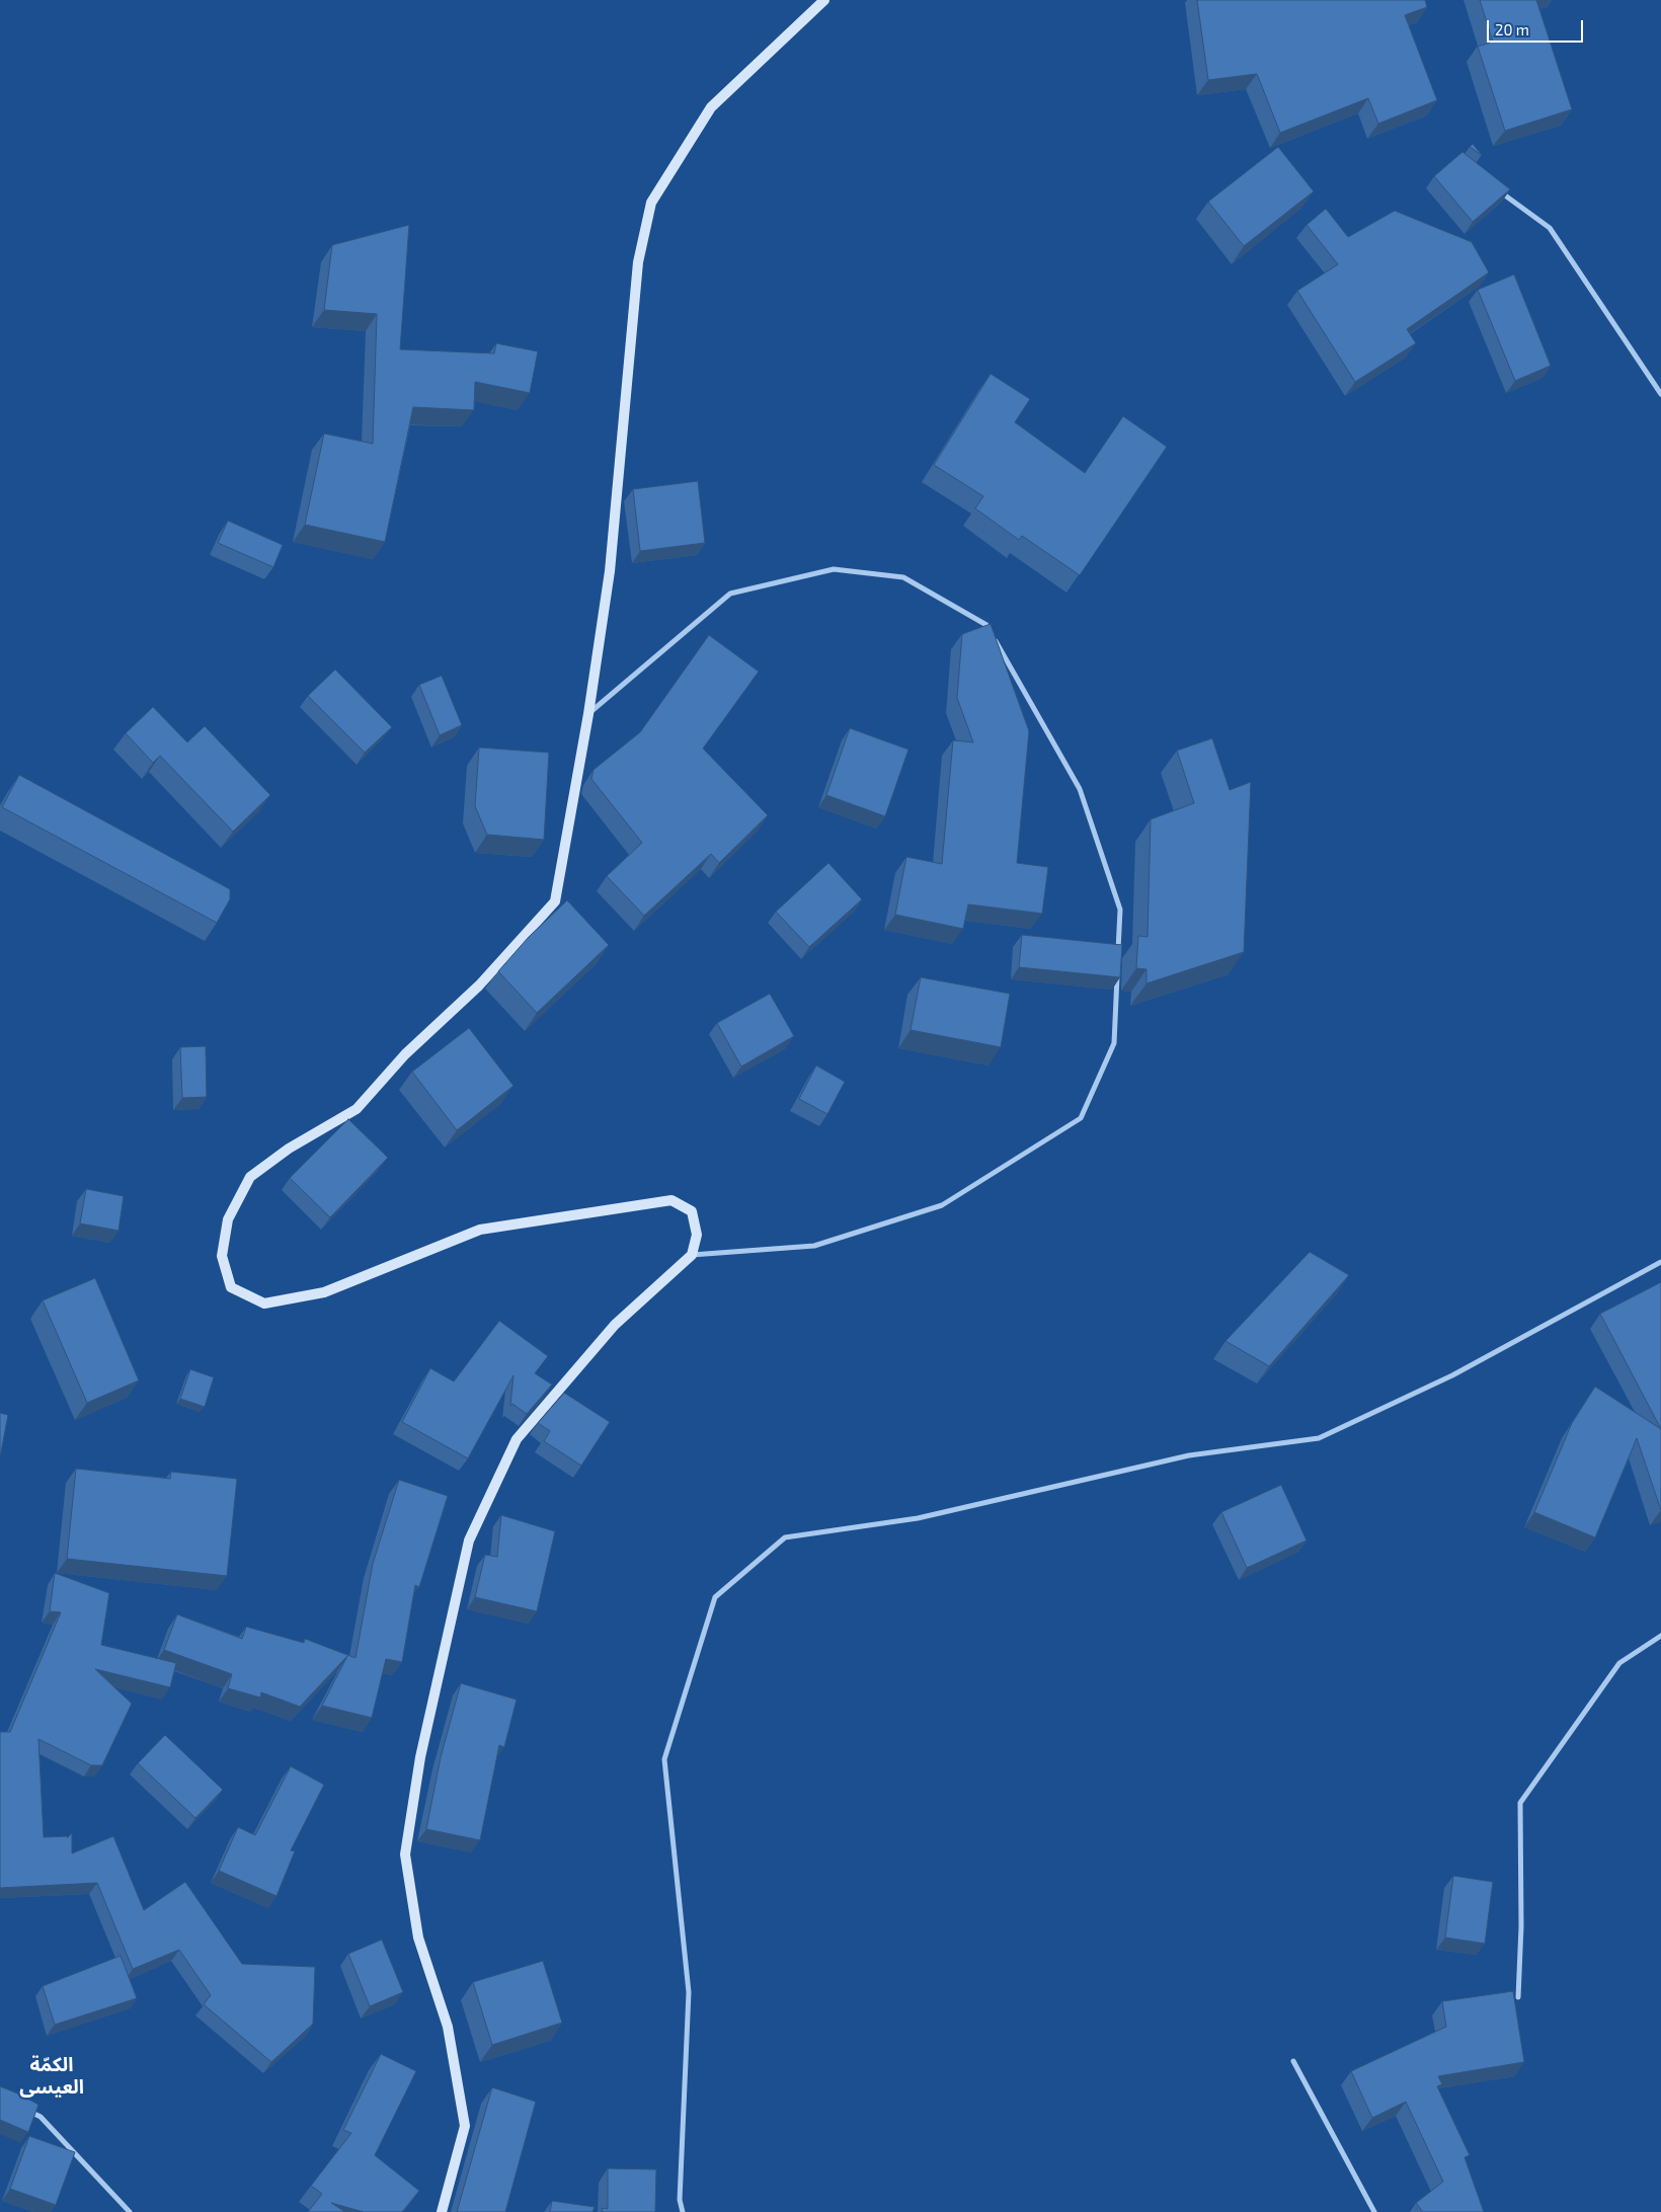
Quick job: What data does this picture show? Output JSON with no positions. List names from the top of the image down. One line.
{"districts":["الكمّة العيسى"],"scale_bar":"20 m"}
